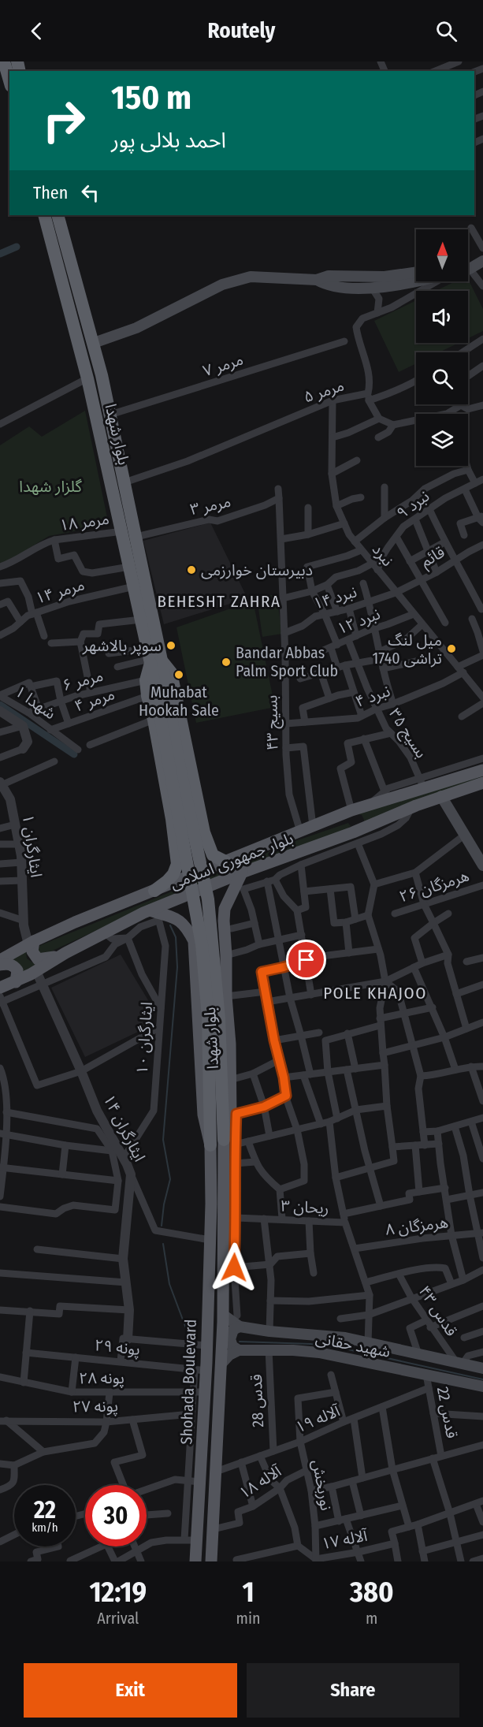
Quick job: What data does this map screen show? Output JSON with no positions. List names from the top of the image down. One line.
{"streets":{"highway":["بلوار شهدا"],"main road":["بلوار جمهوری اسلامی","شهید حقانی","Shohada Boulevard"],"street":["مرمر ۷","مرمر ۵","نبرد ۹","مرمر ۳","مرمر ۱۸","نبرد","قائم","مرمر ۱۴","نبرد ۱۴","نبرد ۱۲","مرمر ۶","نبرد ۴","مرمر ۴","شهدا ۱","بسیج ۴۳","بسیج ۳۵","ایثارگران ۱","هرمزگان ۲۶","ایثارگران ۱۰","ایثارگران ۱۴","ریحان ۳","هرمزگان ۸","قدس ۴۳","پونه ۲۹","پونه ۲۸","قدس 28","پونه ۲۷","قدس 22","آلاله ۱۹","آلاله ۱۸","نوربخش","آلاله ۱۷"]},"crossings":[["مرمر ۷","بلوار شهدا"],["مرمر ۵","بلوار شهدا"],["مرمر ۵","نبرد"],["بلوار شهدا","مرمر ۳"],["بلوار شهدا","مرمر ۱۸"],["بلوار شهدا","مرمر ۱۴"],["بلوار شهدا","بلوار جمهوری اسلامی"],["بلوار شهدا","شهید حقانی"],["بلوار شهدا","Shohada Boulevard"],["نبرد ۹","نبرد"],["مرمر ۳","بسیج ۴۳"],["نبرد","قائم"],["نبرد","نبرد ۱۴"],["نبرد","نبرد ۱۲"],["نبرد","نبرد ۴"],["قائم","نبرد ۱۴"],["نبرد ۱۴","بسیج ۴۳"],["نبرد ۱۲","بسیج ۴۳"],["نبرد ۱۲","بسیج ۳۵"],["مرمر ۶","شهدا ۱"],["نبرد ۴","بسیج ۴۳"],["نبرد ۴","بسیج ۳۵"],["مرمر ۴","شهدا ۱"],["بسیج ۴۳","بلوار جمهوری اسلامی"],["بسیج ۳۵","بلوار جمهوری اسلامی"],["ایثارگران ۱","بلوار جمهوری اسلامی"],["بلوار جمهوری اسلامی","ایثارگران ۱۰"],["بلوار جمهوری اسلامی","ایثارگران ۱۴"],["ایثارگران ۱۰","ایثارگران ۱۴"],["ریحان ۳","هرمزگان ۸"],["ریحان ۳","شهید حقانی"],["قدس ۴۳","شهید حقانی"],["شهید حقانی","Shohada Boulevard"],["شهید حقانی","قدس 28"],["شهید حقانی","قدس 22"],["پونه ۲۹","Shohada Boulevard"],["پونه ۲۸","Shohada Boulevard"],["Shohada Boulevard","آلاله ۱۹"],["Shohada Boulevard","آلاله ۱۸"],["قدس 28","آلاله ۱۹"],["قدس 22","آلاله ۱۹"],["آلاله ۱۹","نوربخش"],["آلاله ۱۸","نوربخش"],["نوربخش","آلاله ۱۷"]],"districts":["BEHESHT ZAHRA","POLE KHAJOO"],"parks":["گلزار شهدا"],"places":["دبیرستان خوارزمی","سوپر بالاشهر","میل لنگ تراشی 1740","Bandar Abbas Palm Sport Club","Muhabat Hookah Sale"],"north":"top","page":{"header":"Routely","turn":["150 m","احمد بلالی پور"],"then":"Then","speed":"22 km/h","limit":"30","eta":["12:19","Arrival","1","min","380","m"],"buttons":["Exit","Share"]}}
